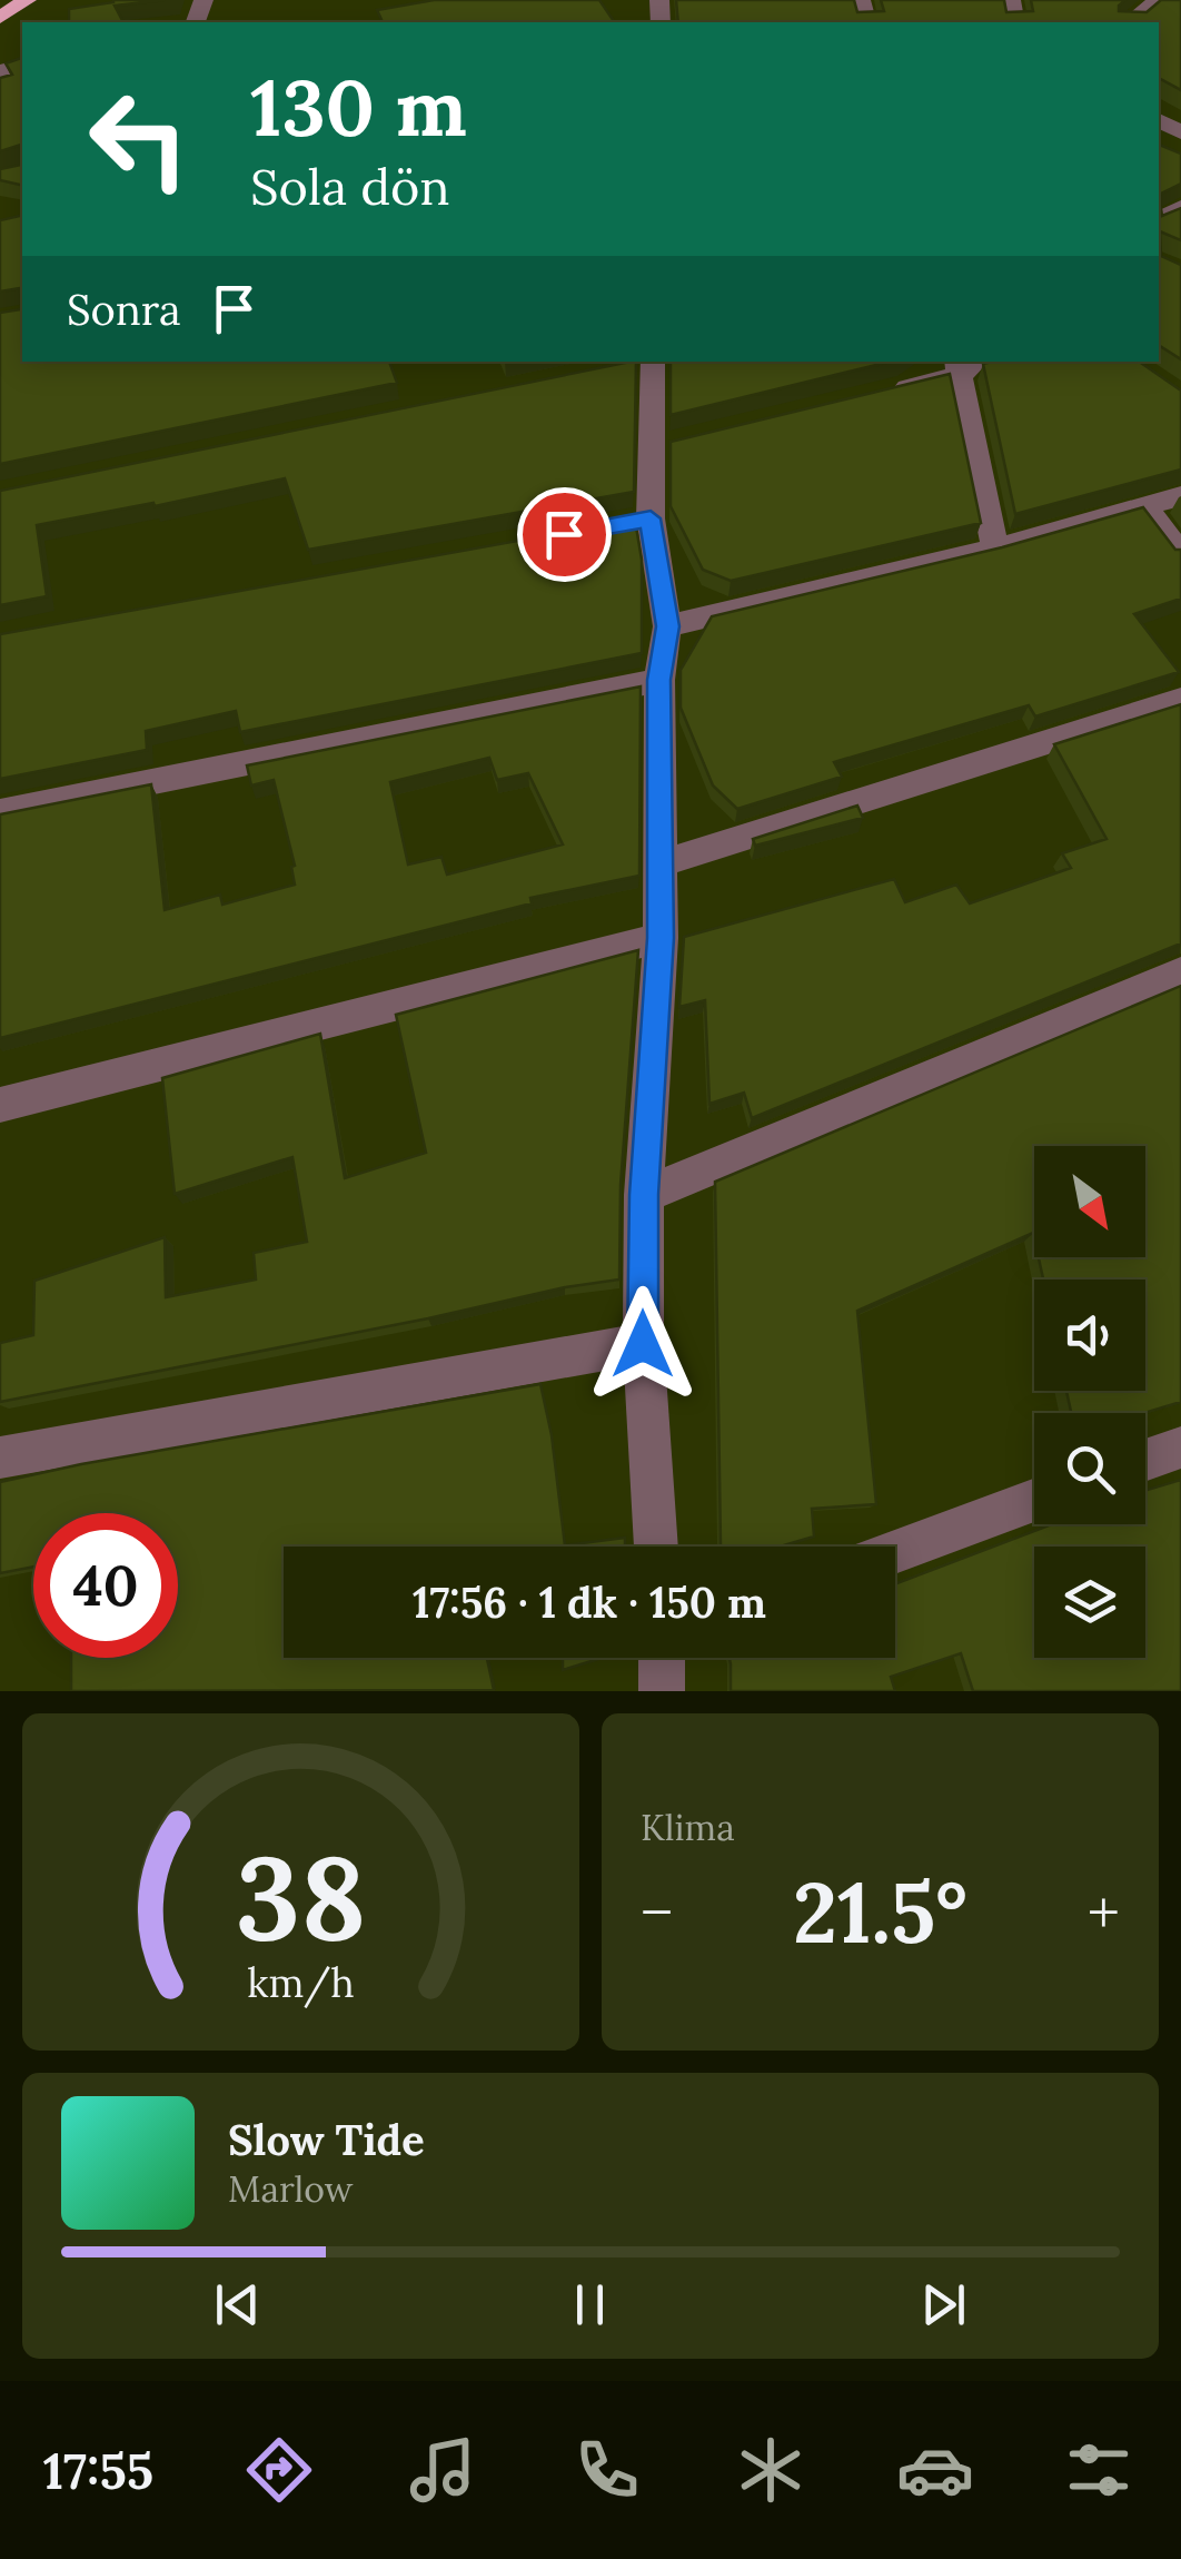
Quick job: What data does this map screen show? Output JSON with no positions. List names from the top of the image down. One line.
{"north":"bottom right","page":{"turn":["130 m","Sola dön"],"then":"Sonra","limit":"40","trip":"17:56 · 1 dk · 150 m","tile":"Klima","heat":["−","21.5°","+"],"song":["Slow Tide","Marlow"],"tabs":"17:55","gauge":["38","km/h"]}}
